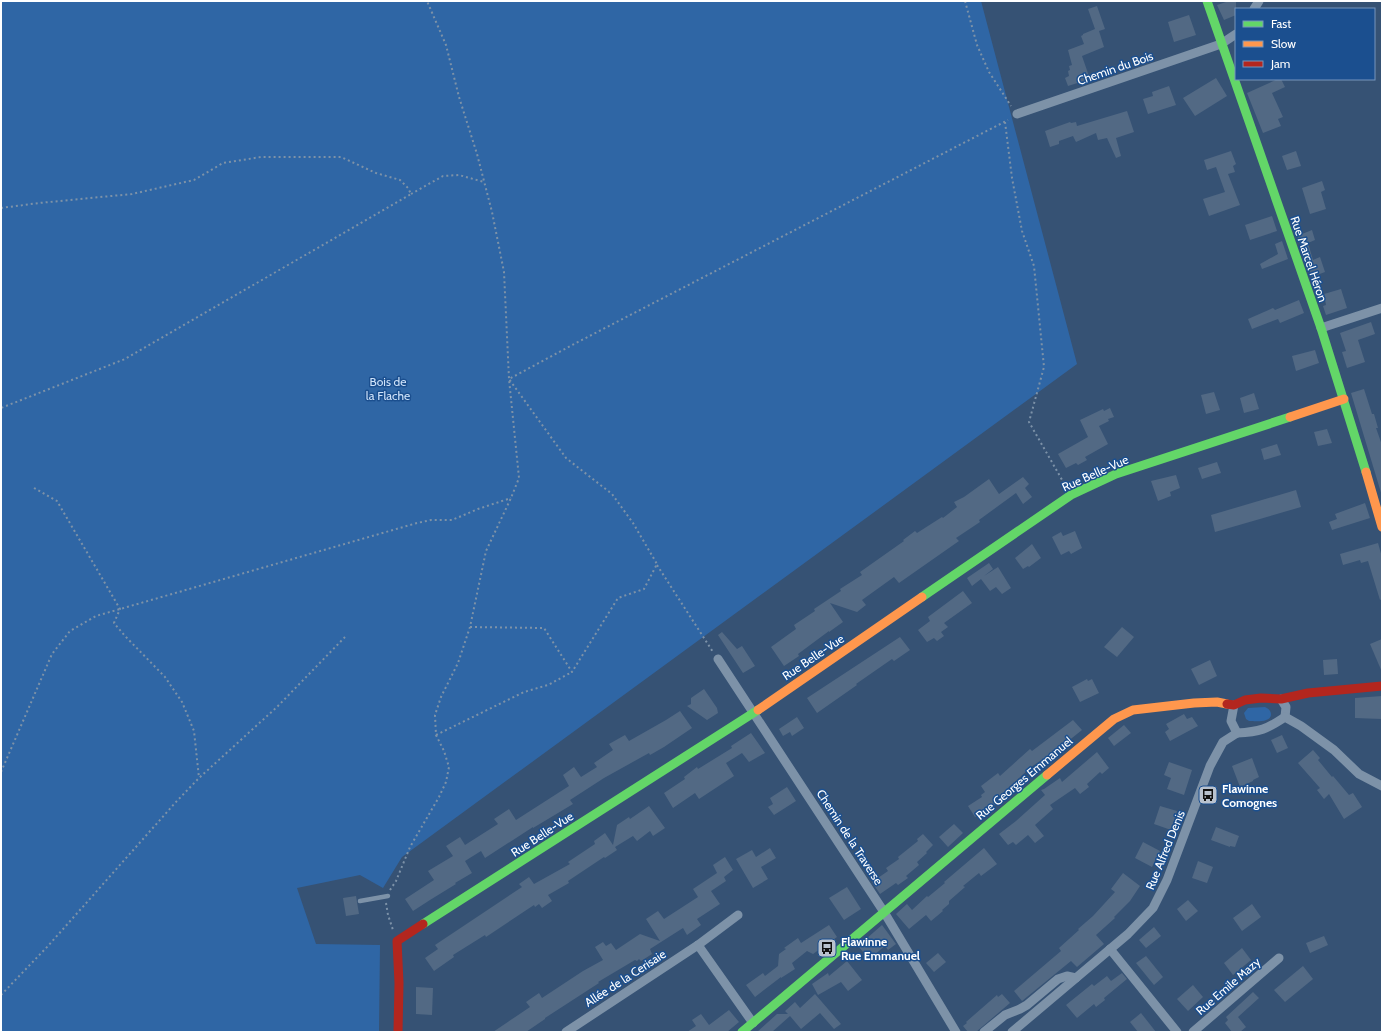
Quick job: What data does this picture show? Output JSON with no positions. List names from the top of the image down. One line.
{"streets":{"street":["Chemin du Bois","Rue Marcel Héron","Rue Belle-Vue","Rue Georges Emmanuel","Chemin de la Traverse","Rue Alfred Denis","Allée de la Cerisaie","Rue Emile Mazy"]},"crossings":[["Chemin du Bois","Rue Marcel Héron"],["Rue Marcel Héron","Rue Belle-Vue"],["Rue Belle-Vue","Chemin de la Traverse"],["Rue Georges Emmanuel","Chemin de la Traverse"]],"parks":["Bois de la Flache"],"places":{"bus stop":["Flawinne Comognes","Flawinne Rue Emmanuel"]},"legend":["Fast","Slow","Jam"]}
